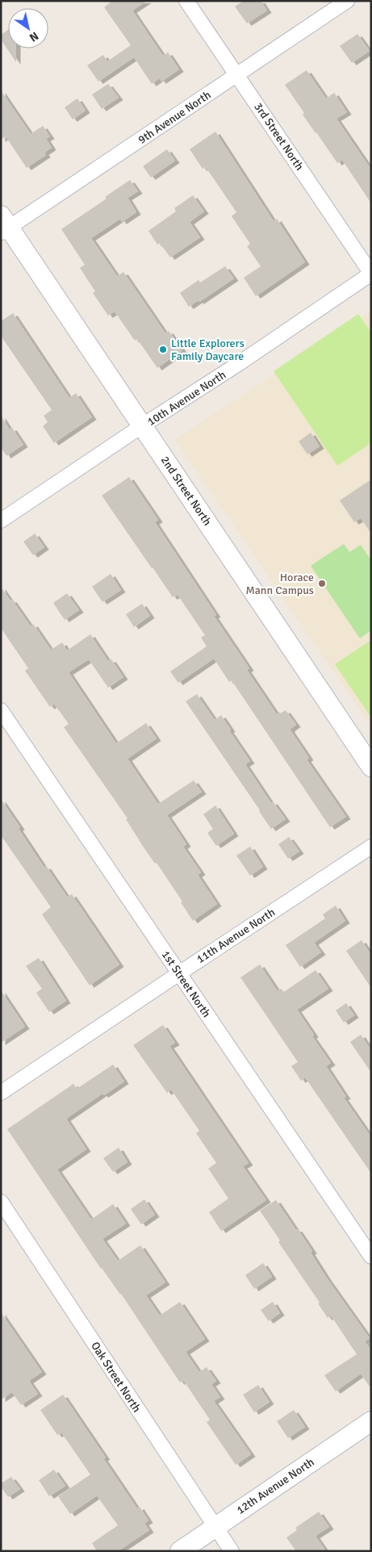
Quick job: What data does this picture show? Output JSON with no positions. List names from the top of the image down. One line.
{"streets":{"street":["9th Avenue North","3rd Street North","10th Avenue North","2nd Street North","11th Avenue North","1st Street North","Oak Street North","12th Avenue North"]},"crossings":[["9th Avenue North","3rd Street North"],["9th Avenue North","2nd Street North"],["3rd Street North","10th Avenue North"],["10th Avenue North","2nd Street North"],["11th Avenue North","1st Street North"],["Oak Street North","12th Avenue North"]],"places":["Little Explorers Family Daycare","Horace Mann Campus"],"north":"bottom right"}
